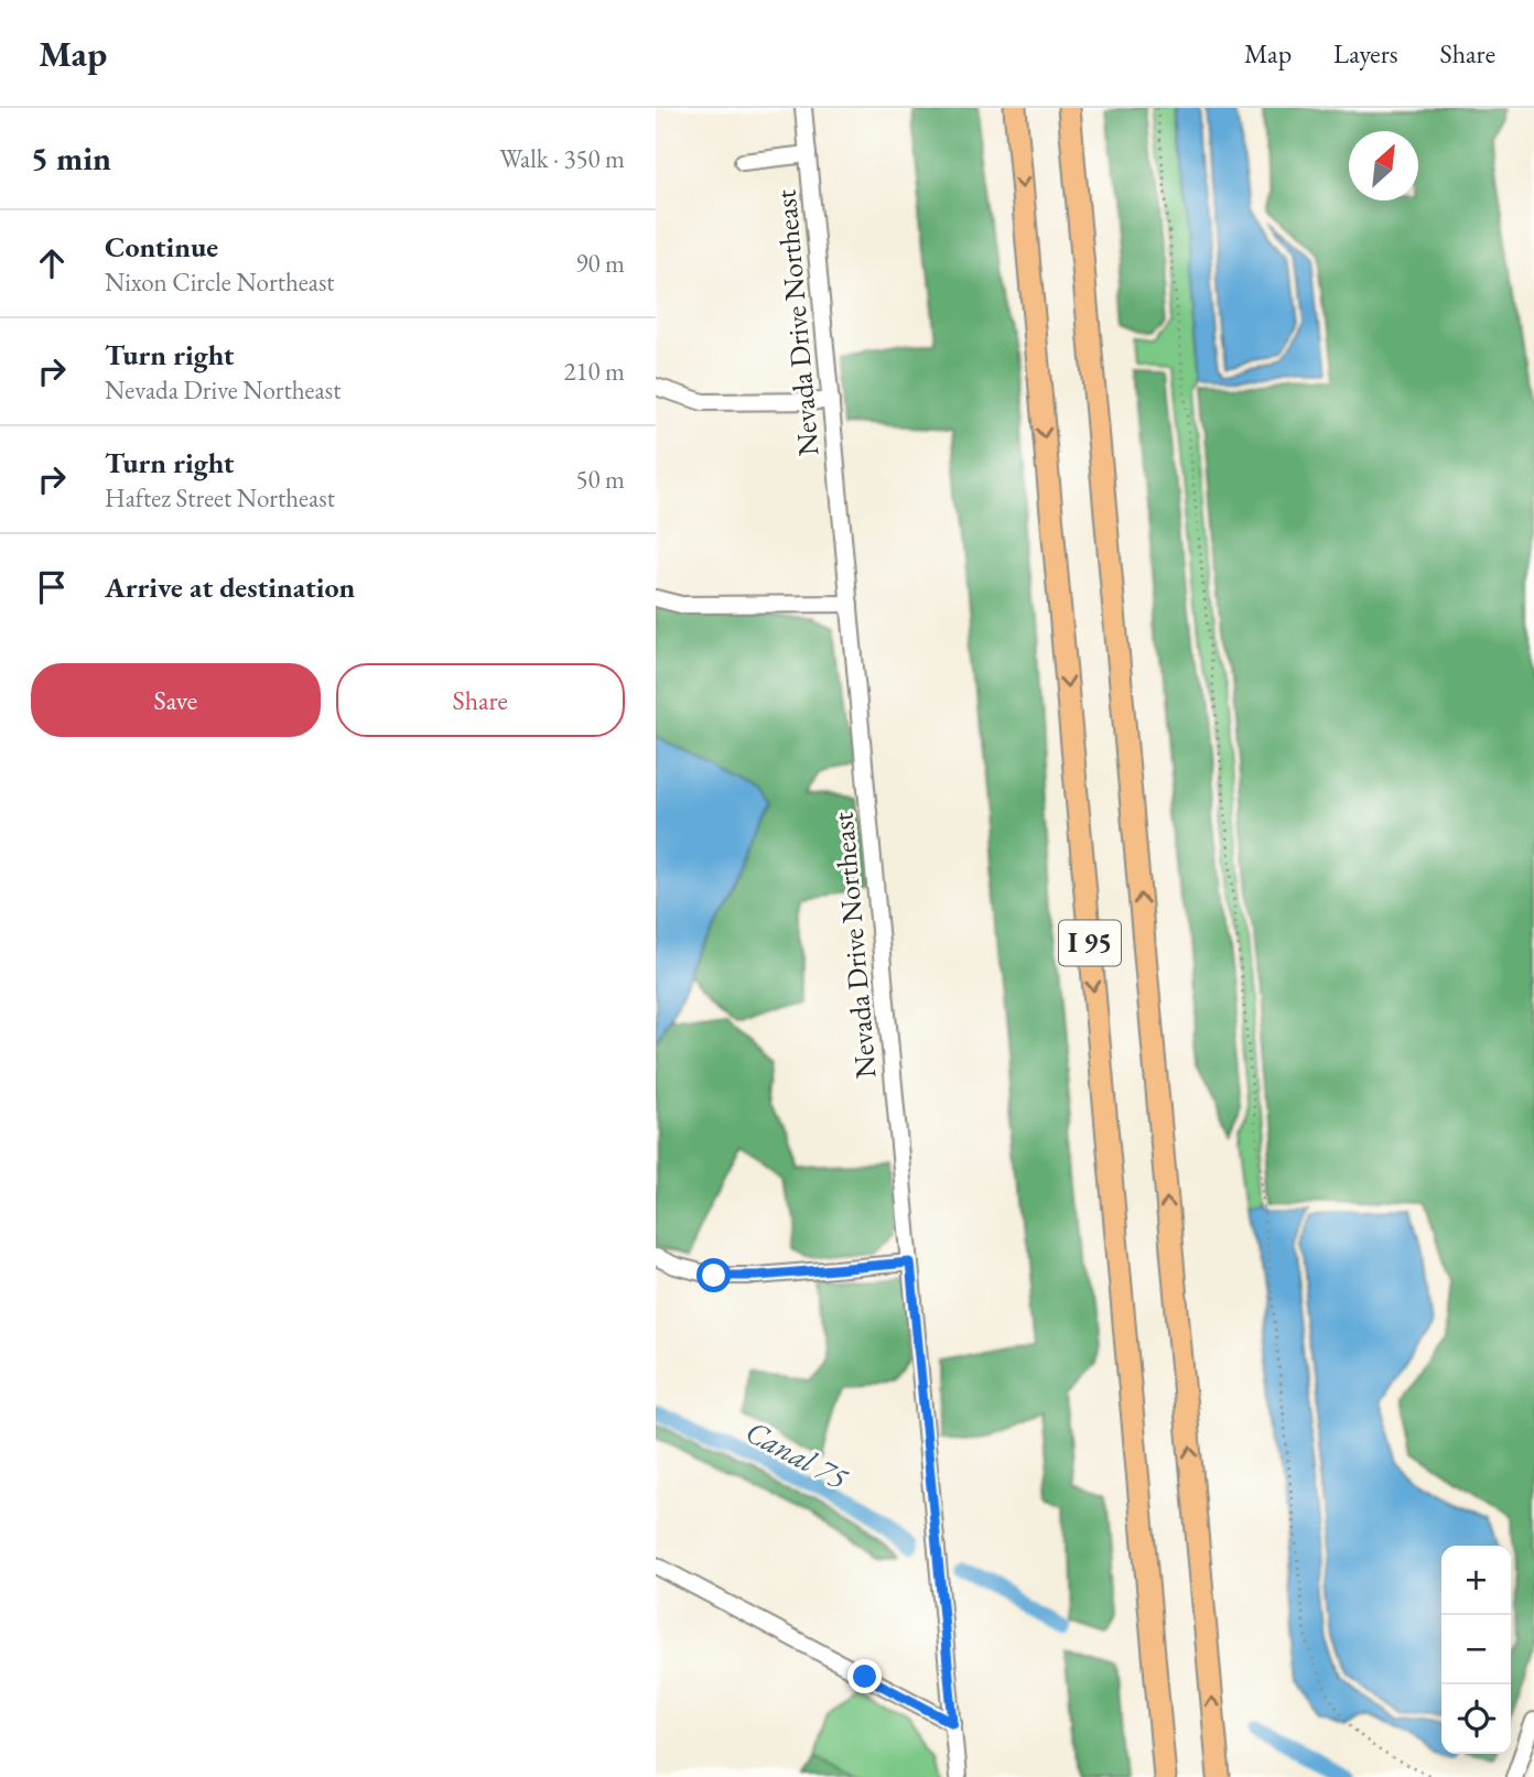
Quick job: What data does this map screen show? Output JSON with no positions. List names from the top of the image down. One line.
{"streets":{"highway":["I 95"],"street":["Nevada Drive Northeast"]},"water":["Canal 75"],"north":"top right","page":{"header":"Map","nav":["Map","Layers","Share"],"heading":["5 min","Walk · 350 m"],"list":[["Continue","Nixon Circle Northeast","90 m"],["Turn right","Nevada Drive Northeast","210 m"],["Turn right","Haftez Street Northeast","50 m"],"Arrive at destination"],"buttons":["Save","Share"],"map_buttons":["+","−"]}}
